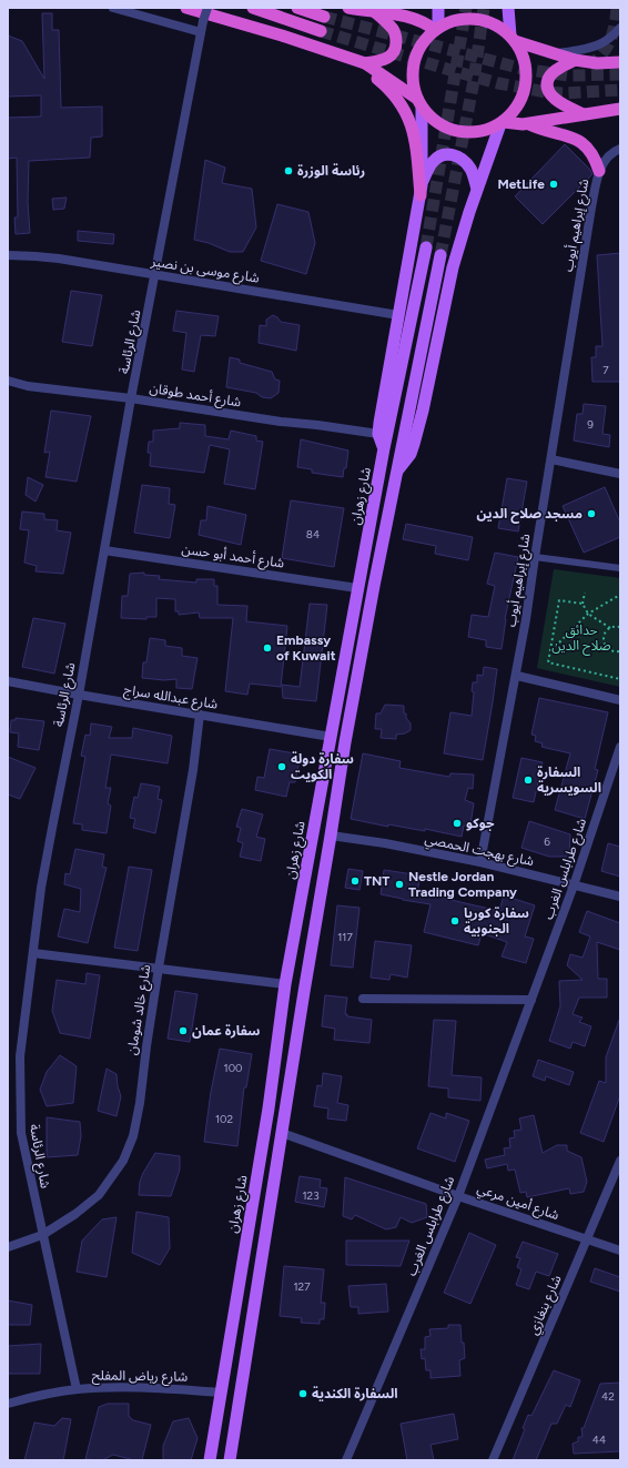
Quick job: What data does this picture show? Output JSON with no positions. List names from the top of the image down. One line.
{"streets":{"main road":["شارع زهران"],"street":["شارع إبراهيم أيوب","شارع موسى بن نصير","شارع الرئاسة","شارع أحمد طوقان","شارع أحمد أبو حسن","شارع عبدالله سراج","شارع بهجت الحمصي","شارع طرابلس الغرب","شارع خالد شومان","شارع أمين مرعي","شارع بنغازي","شارع رياض المفلح"]},"crossings":[["شارع إبراهيم أيوب","شارع بهجت الحمصي"],["شارع موسى بن نصير","شارع الرئاسة"],["شارع الرئاسة","شارع أحمد طوقان"],["شارع الرئاسة","شارع أحمد أبو حسن"],["شارع الرئاسة","شارع عبدالله سراج"],["شارع الرئاسة","شارع خالد شومان"],["شارع الرئاسة","شارع رياض المفلح"],["شارع زهران","شارع أحمد أبو حسن"],["شارع زهران","شارع عبدالله سراج"],["شارع زهران","شارع رياض المفلح"],["شارع عبدالله سراج","شارع خالد شومان"],["شارع بهجت الحمصي","شارع طرابلس الغرب"],["شارع طرابلس الغرب","شارع أمين مرعي"],["شارع أمين مرعي","شارع بنغازي"]],"parks":["حدائق صلاح الدين"],"places":["رئاسة الوزرة","MetLife","مسجد صلاح الدين","Embassy of Kuwait","سفارة دولة الكويت","السفارة السويسرية","جوكو","TNT","Nestle Jordan Trading Company","سفارة كوريا الجنوبية","سفارة عمان","السفارة الكندية"],"house_numbers":["7","9","84","6","117","100","102","123","127","42","44"]}
